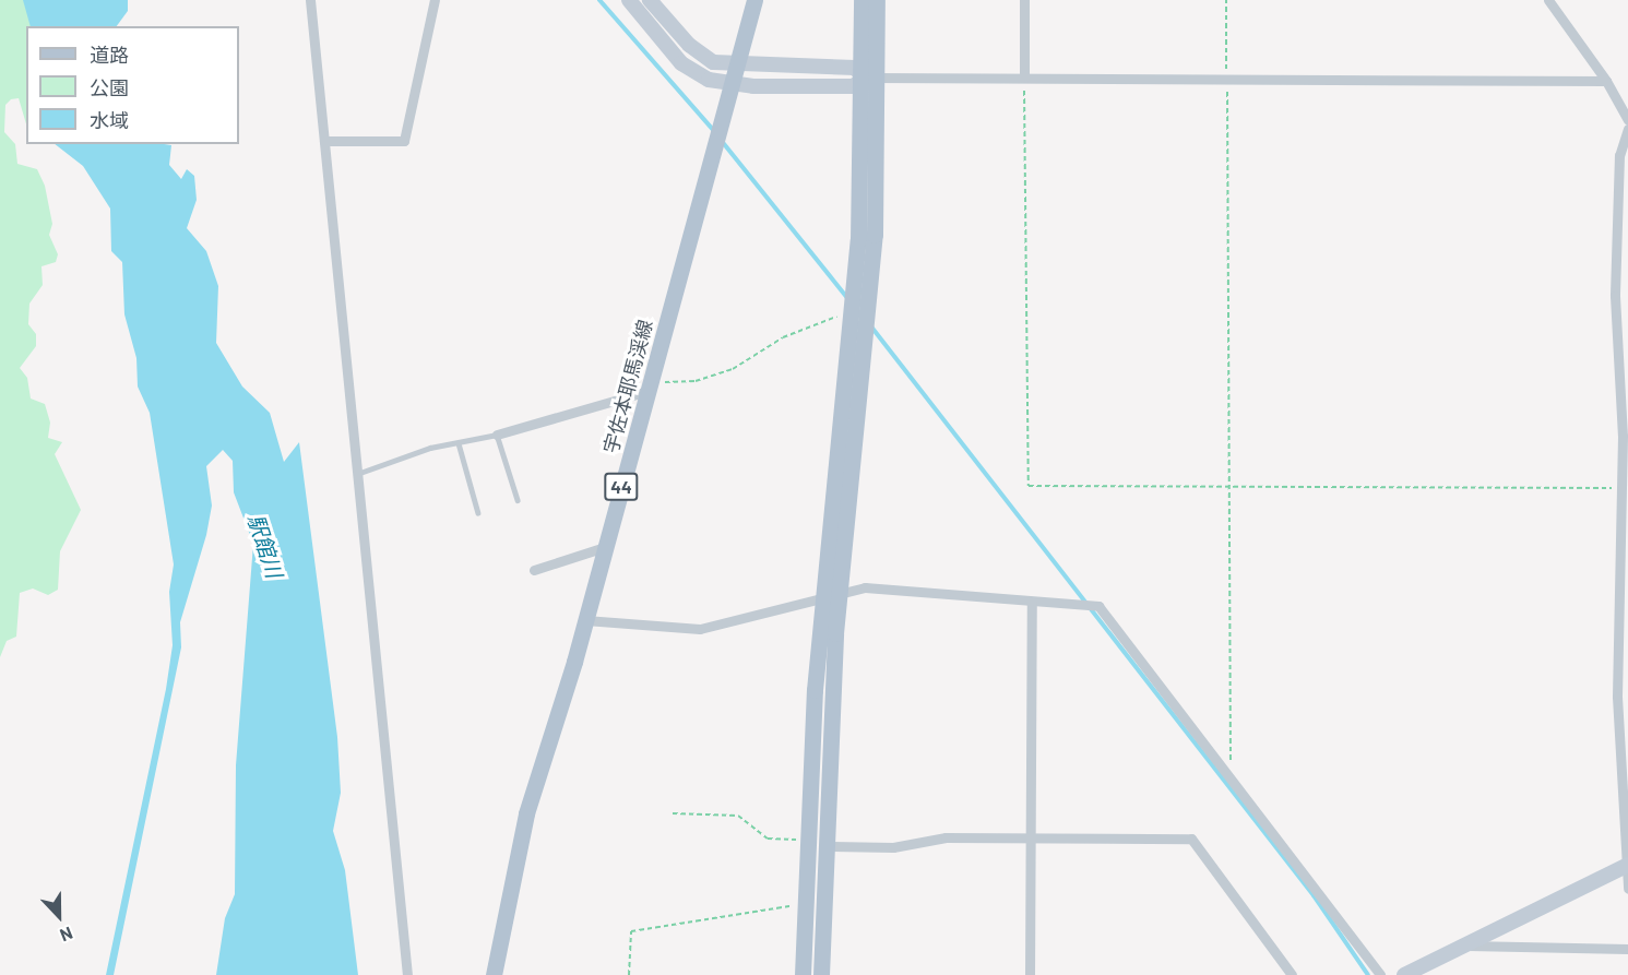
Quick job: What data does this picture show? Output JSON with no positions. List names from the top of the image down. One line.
{"streets":{"main road":["宇佐本耶馬渓線","44"]},"water":["駅館川"],"legend":["道路","公園","水域"],"north":"bottom"}
